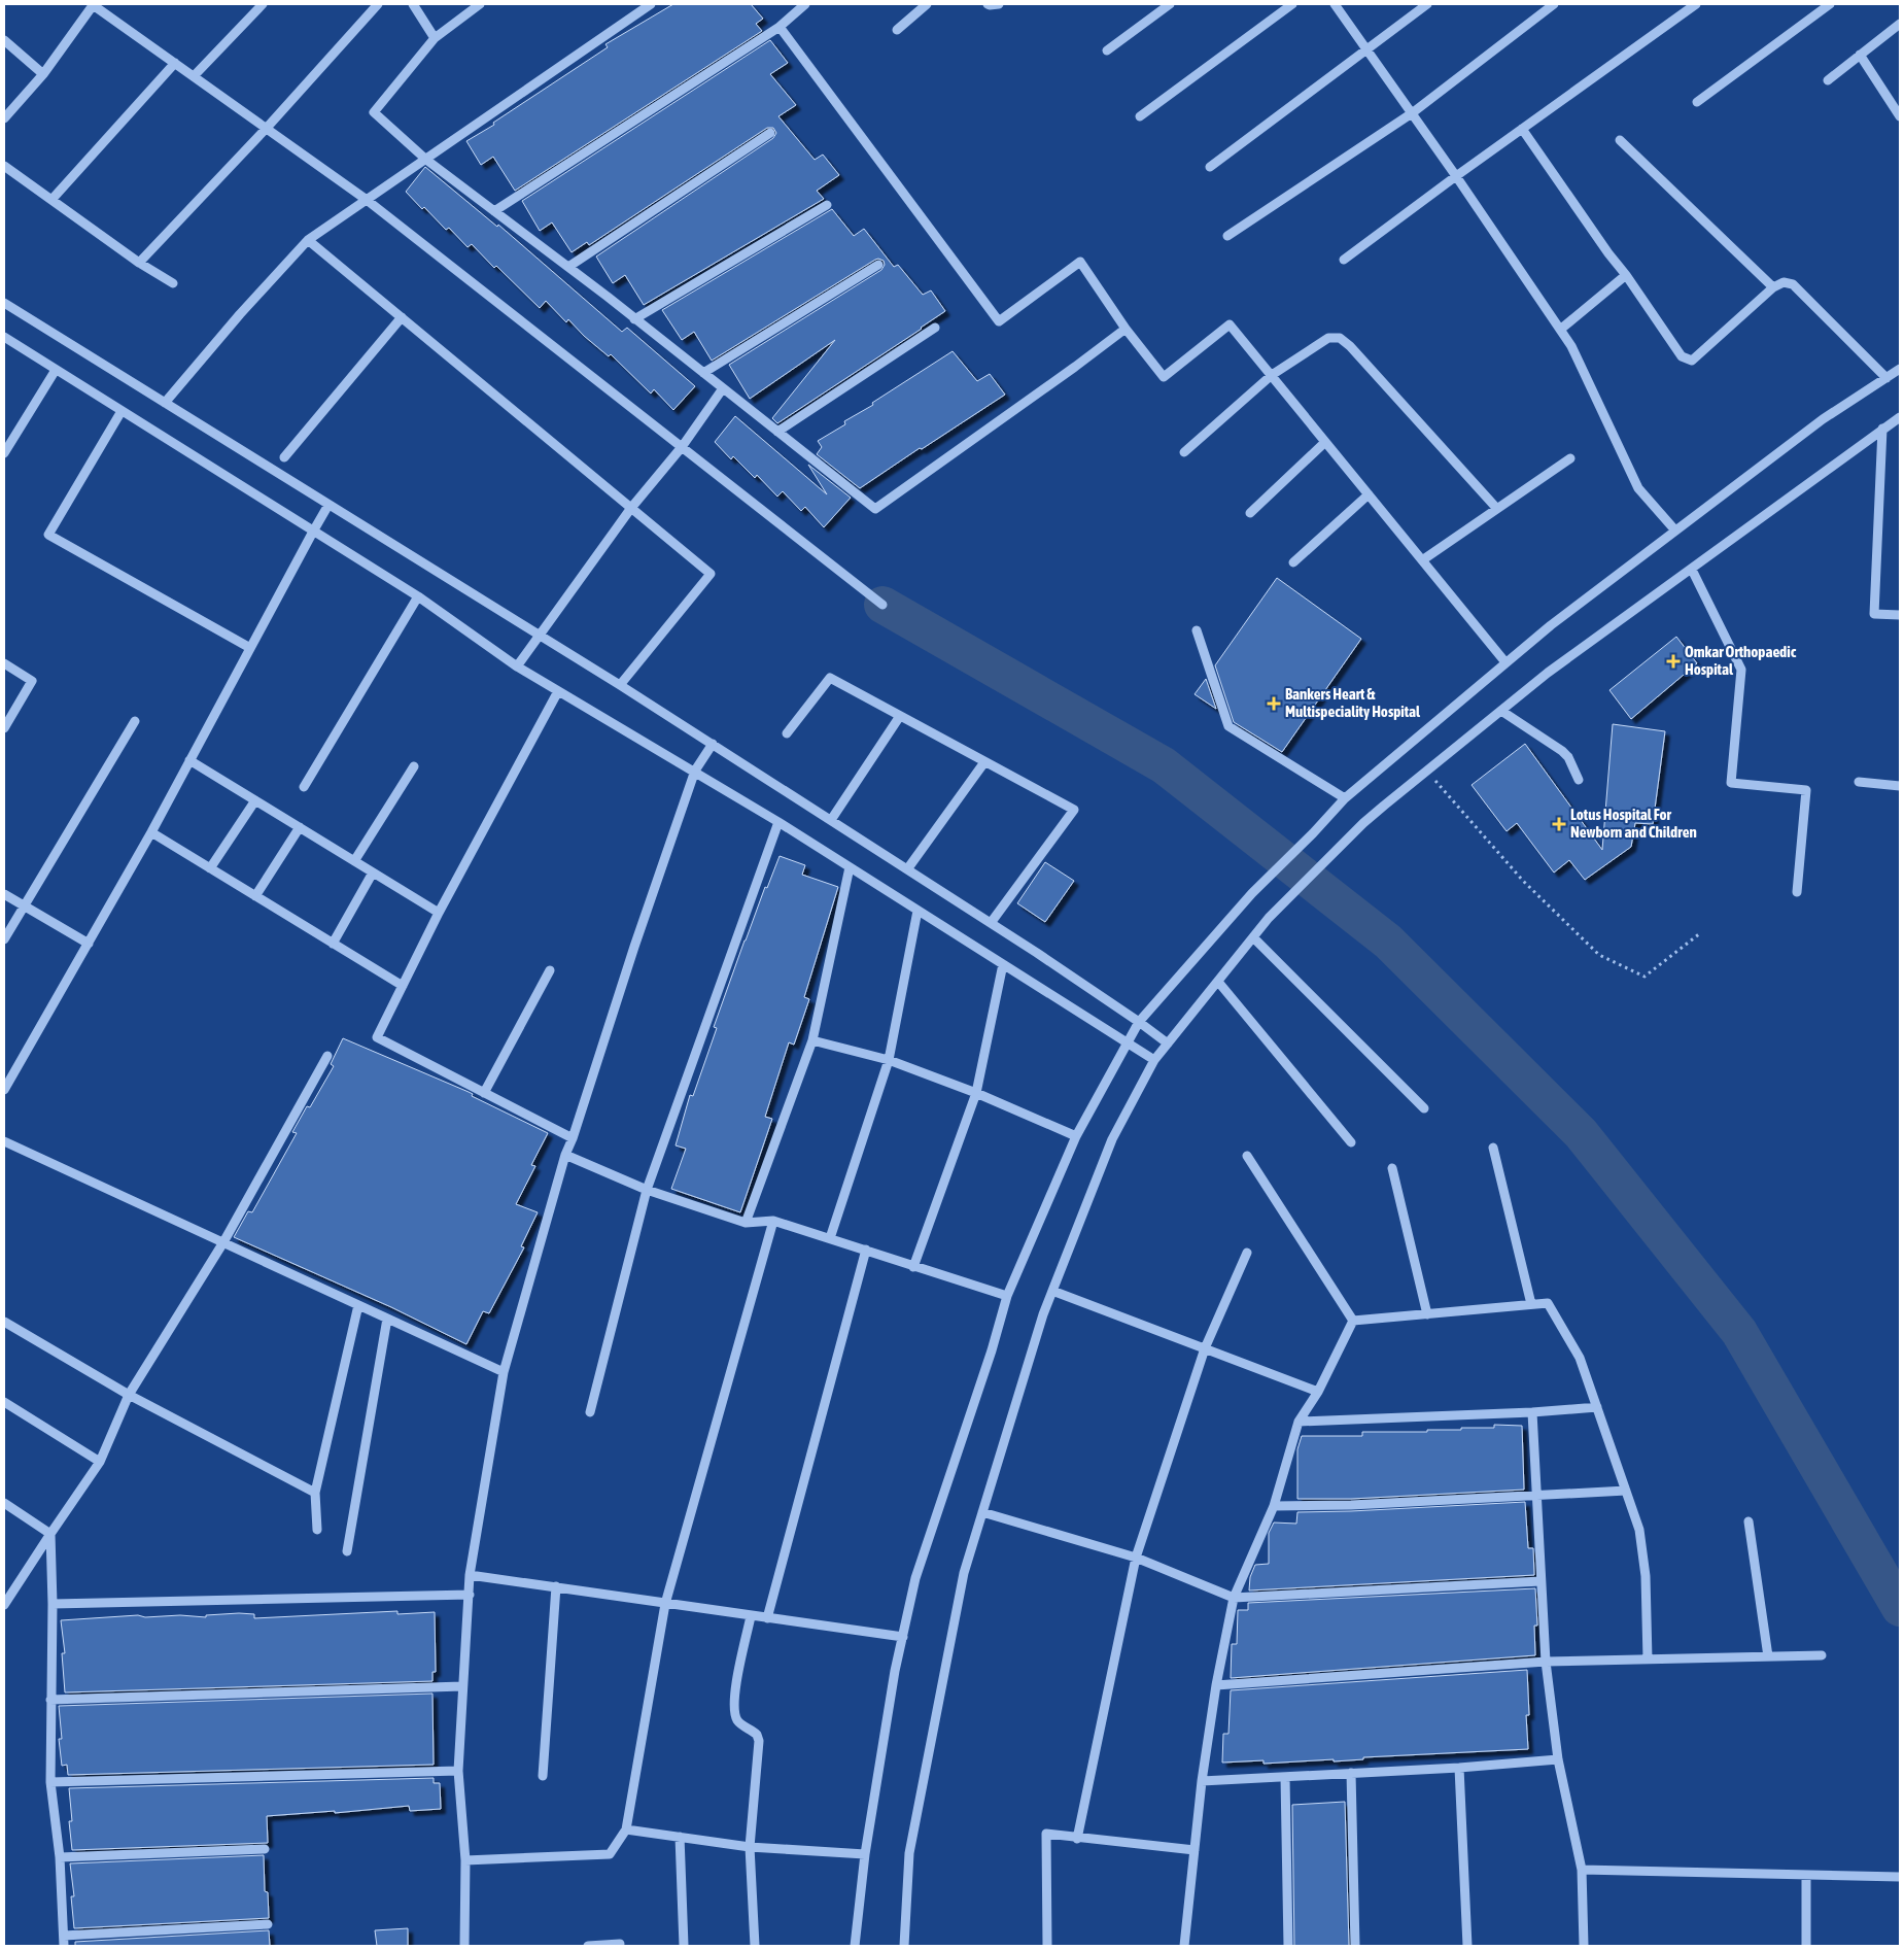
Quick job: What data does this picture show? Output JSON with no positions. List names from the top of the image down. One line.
{"places":{"health":["Omkar Orthopaedic Hospital","Bankers Heart & Multispeciality Hospital","Lotus Hospital For Newborn and Children"]}}
